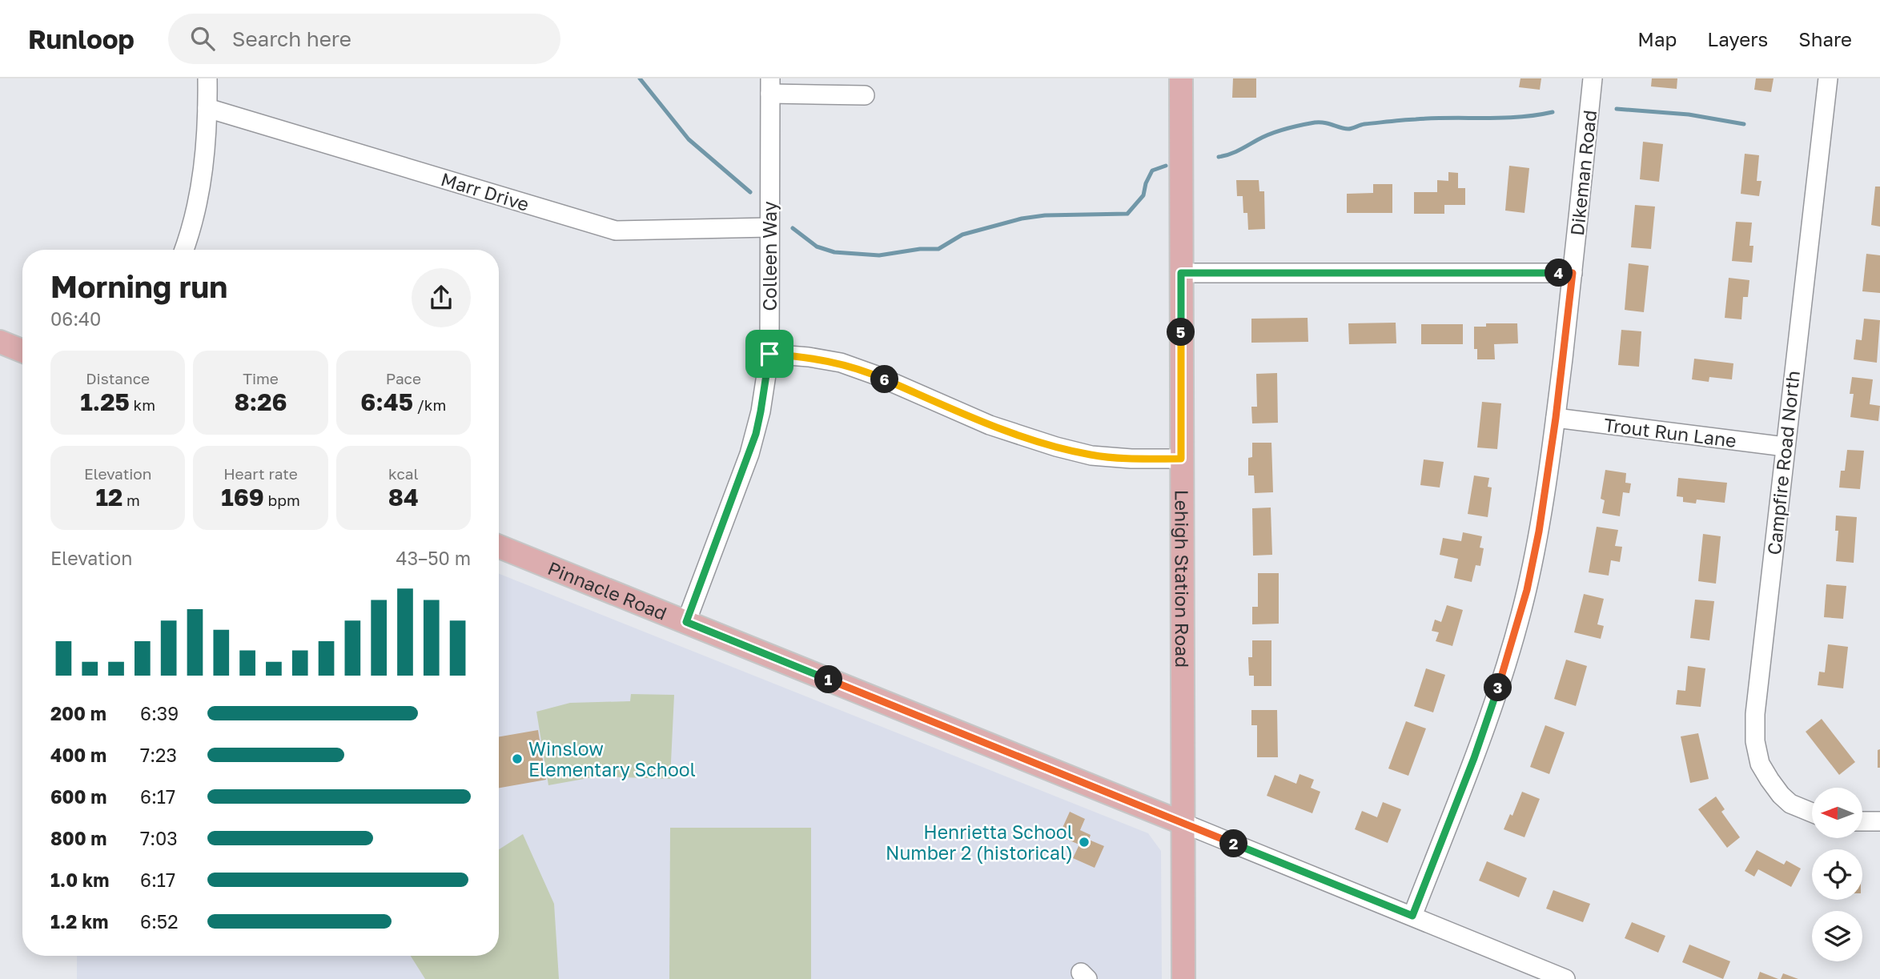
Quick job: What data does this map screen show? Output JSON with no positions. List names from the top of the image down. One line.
{"streets":{"main road":["Lehigh Station Road","Pinnacle Road"],"street":["Dikeman Road","Marr Drive","Colleen Way","Trout Run Lane","Campfire Road North"]},"crossings":[["Dikeman Road","Trout Run Lane"],["Dikeman Road","Pinnacle Road"],["Marr Drive","Colleen Way"],["Colleen Way","Pinnacle Road"],["Trout Run Lane","Campfire Road North"],["Lehigh Station Road","Pinnacle Road"]],"places":["Winslow Elementary School","Henrietta School Number 2 (historical)"],"north":"left","page":{"header":"Runloop","search":"Search here","nav":["Map","Layers","Share"],"heading":["Morning run","06:40"],"pins":["4","5","6","1","3","2"],"stats":[["Distance","1.25 km"],["Time","8:26"],["Pace","6:45 /km"],["Elevation","12 m"],["Heart rate","169 bpm"],["kcal","84"]],"chart":["Elevation","43–50 m"],"list":[{"name":"200 m","note":"6:39"},{"name":"400 m","note":"7:23"},{"name":"600 m","note":"6:17"},{"name":"800 m","note":"7:03"},{"name":"1.0 km","note":"6:17"},{"name":"1.2 km","note":"6:52"}]}}
